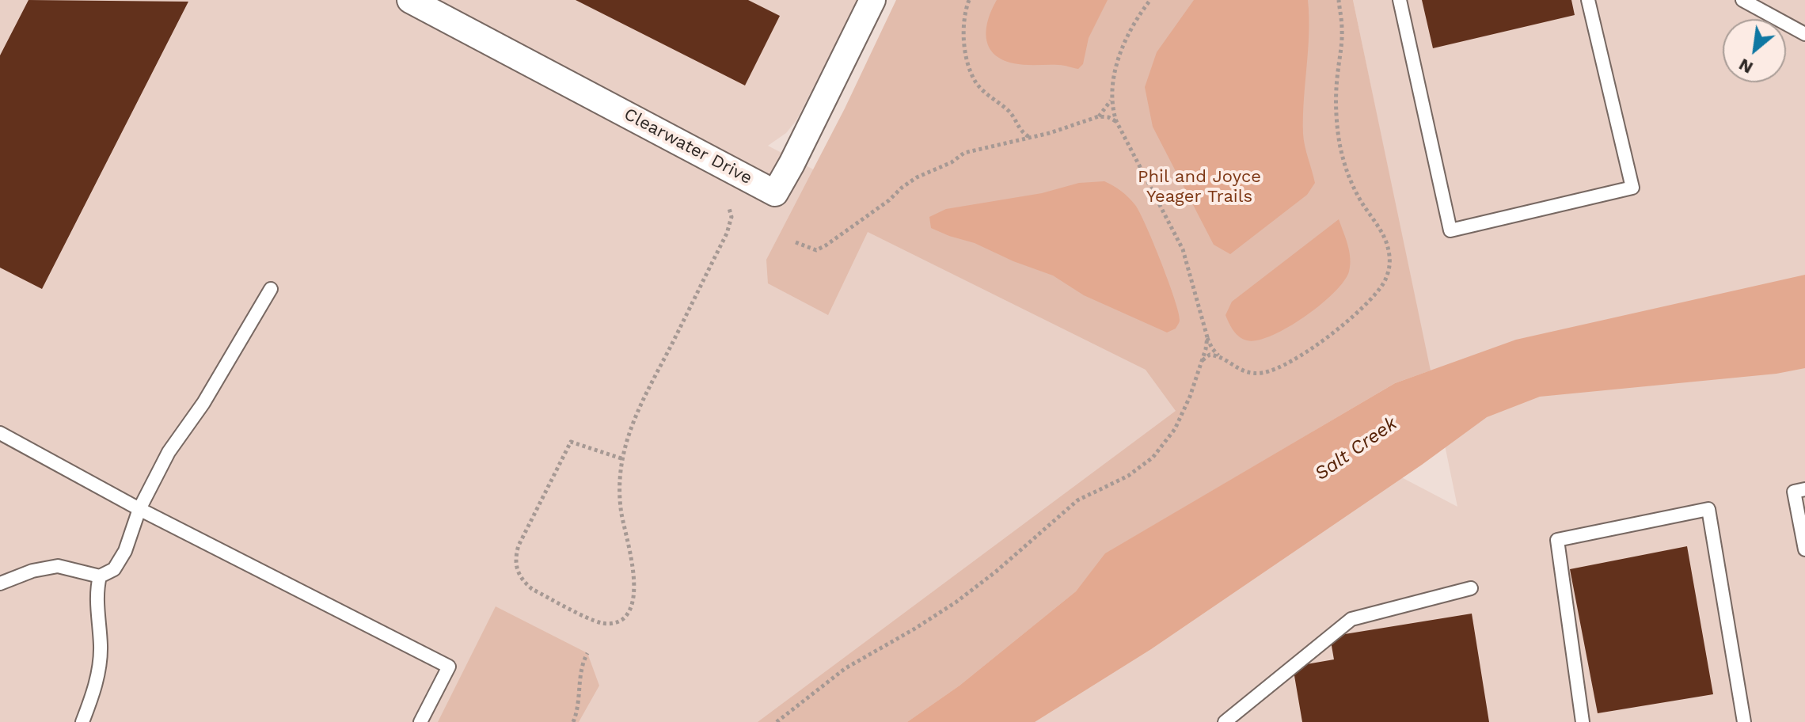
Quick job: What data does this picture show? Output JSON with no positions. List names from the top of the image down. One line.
{"streets":{"street":["Clearwater Drive"]},"water":["Salt Creek"],"parks":["Phil and Joyce Yeager Trails"],"north":"bottom left"}
